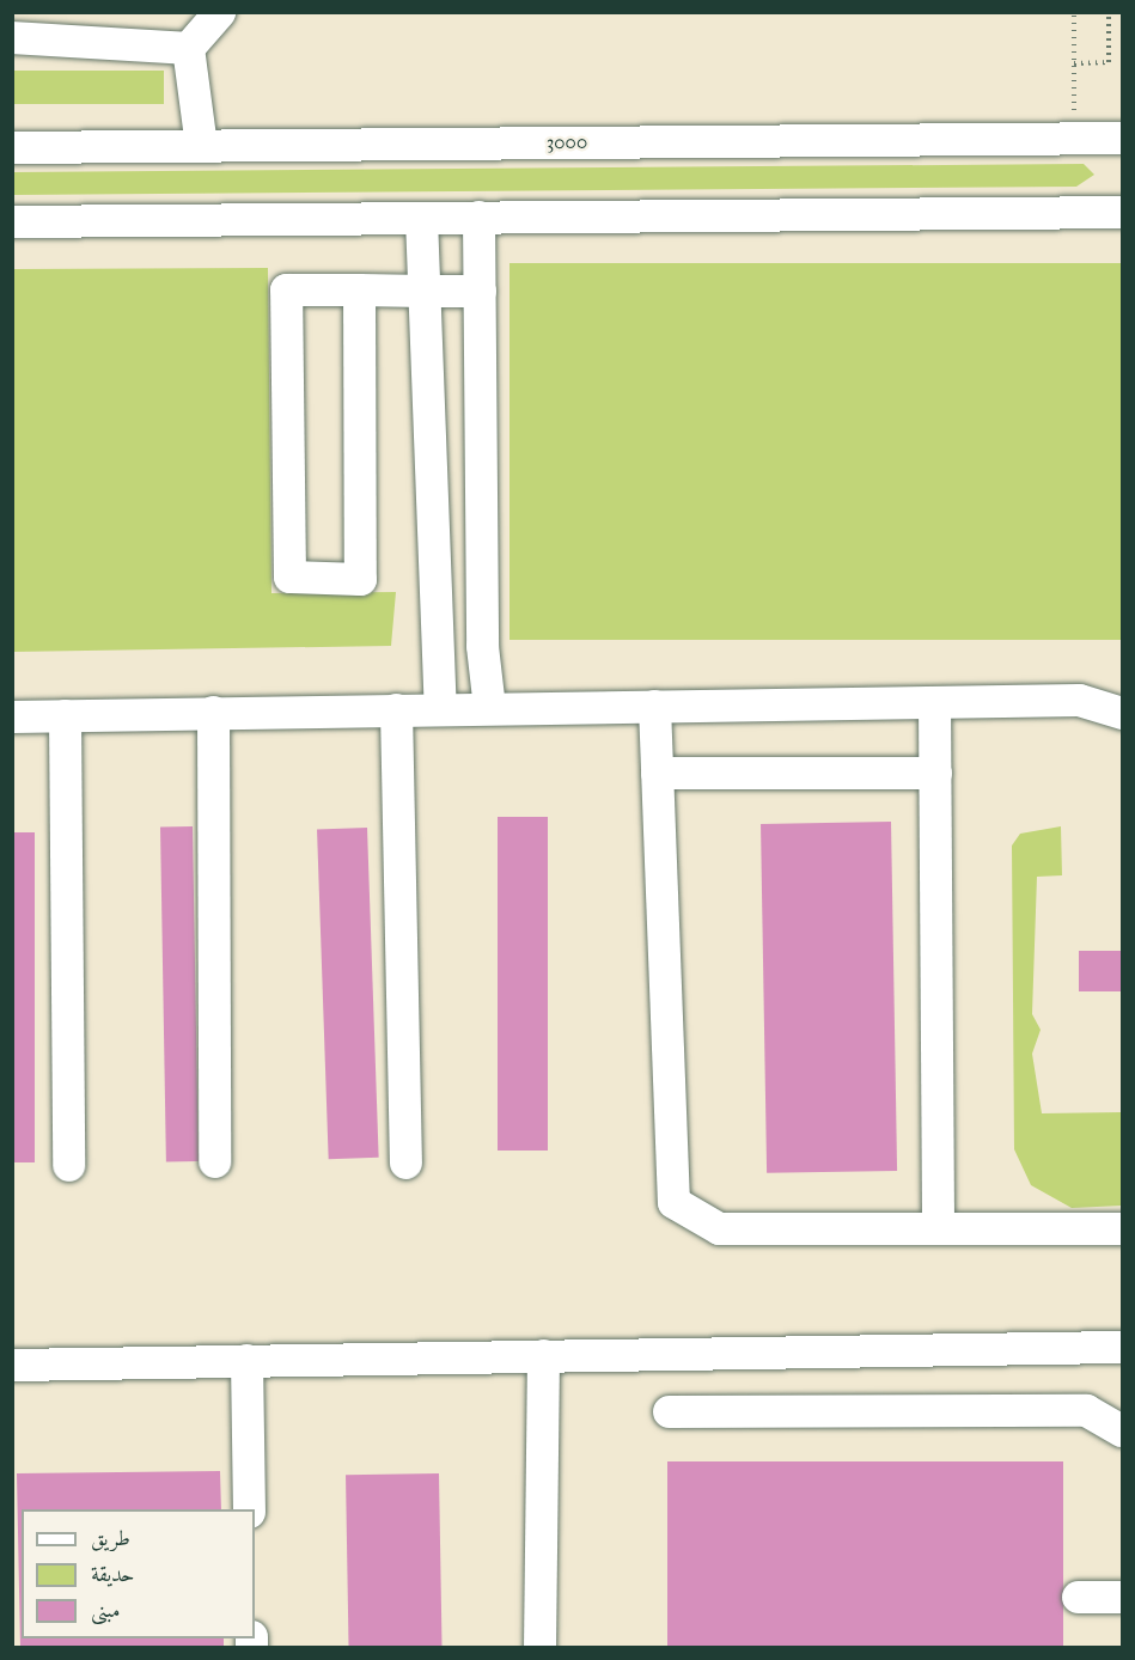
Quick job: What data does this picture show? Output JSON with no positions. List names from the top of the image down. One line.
{"streets":{"street":["3000"]},"legend":["طريق","حديقة","مبنى"]}
